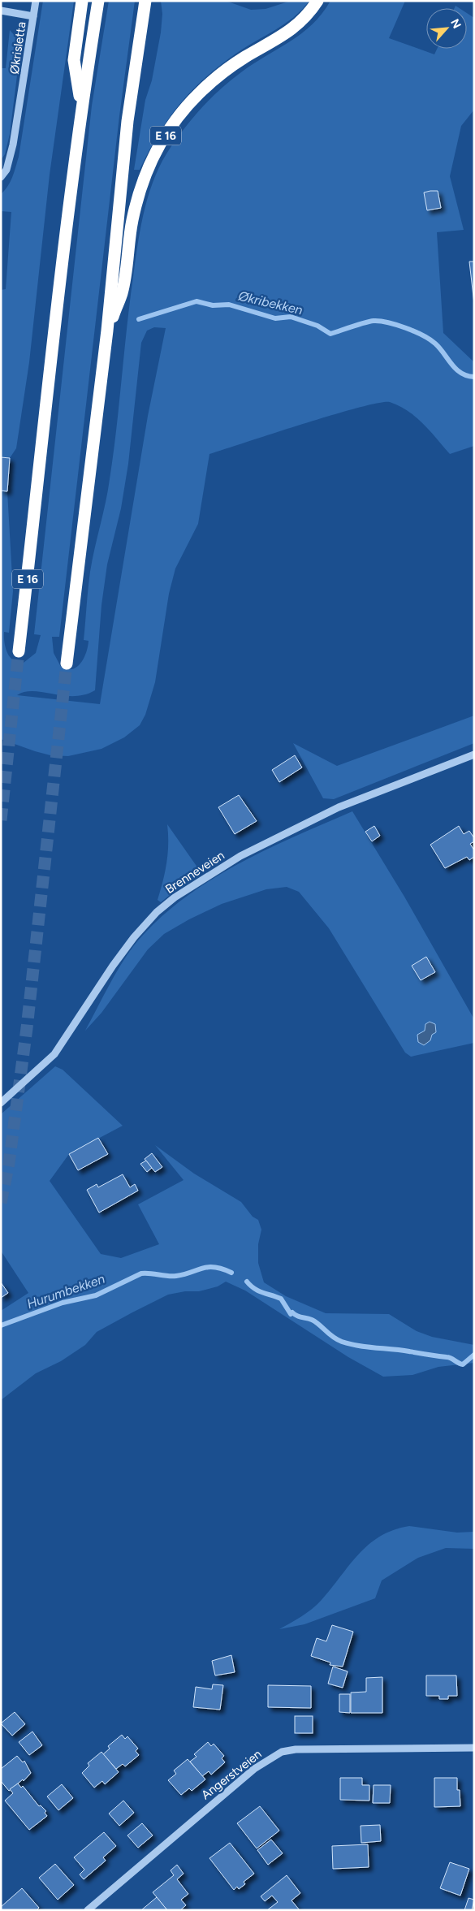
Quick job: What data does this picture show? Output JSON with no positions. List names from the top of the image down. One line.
{"streets":{"highway":["E 16"],"street":["Økrisletta","Brenneveien","Angerstveien"]},"water":["Økribekken","Hurumbekken"],"north":"top right"}
